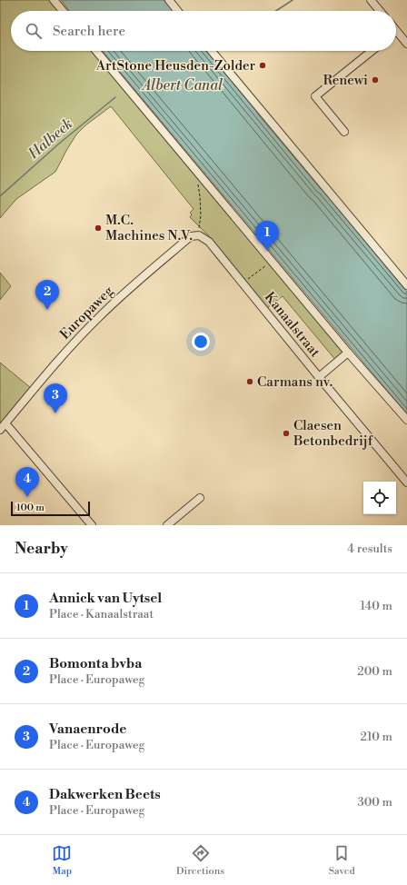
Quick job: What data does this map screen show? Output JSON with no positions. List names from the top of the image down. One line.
{"streets":{"street":["Europaweg","Kanaalstraat"]},"crossings":[["Europaweg","Kanaalstraat"]],"water":["Albert Canal","Halbeek"],"places":["ArtStone Heusden-Zolder","Renewi","M.C. Machines N.V.","Carmans nv.","Claesen Betonbedrijf"],"scale_bar":"100 m","page":{"search":"Search here","pins":["1","2","3","4"],"scale":"100 m","heading":["Nearby","4 results"],"list":[{"mark":"1","name":"Annick van Uytsel","note":"Place · Kanaalstraat","value":"140 m"},{"mark":"2","name":"Bomonta bvba","note":"Place · Europaweg","value":"200 m"},{"mark":"3","name":"Vanaenrode","note":"Place · Europaweg","value":"210 m"},{"mark":"4","name":"Dakwerken Beets","note":"Place · Europaweg","value":"300 m"}],"nav":["Map","Directions","Saved"]}}
